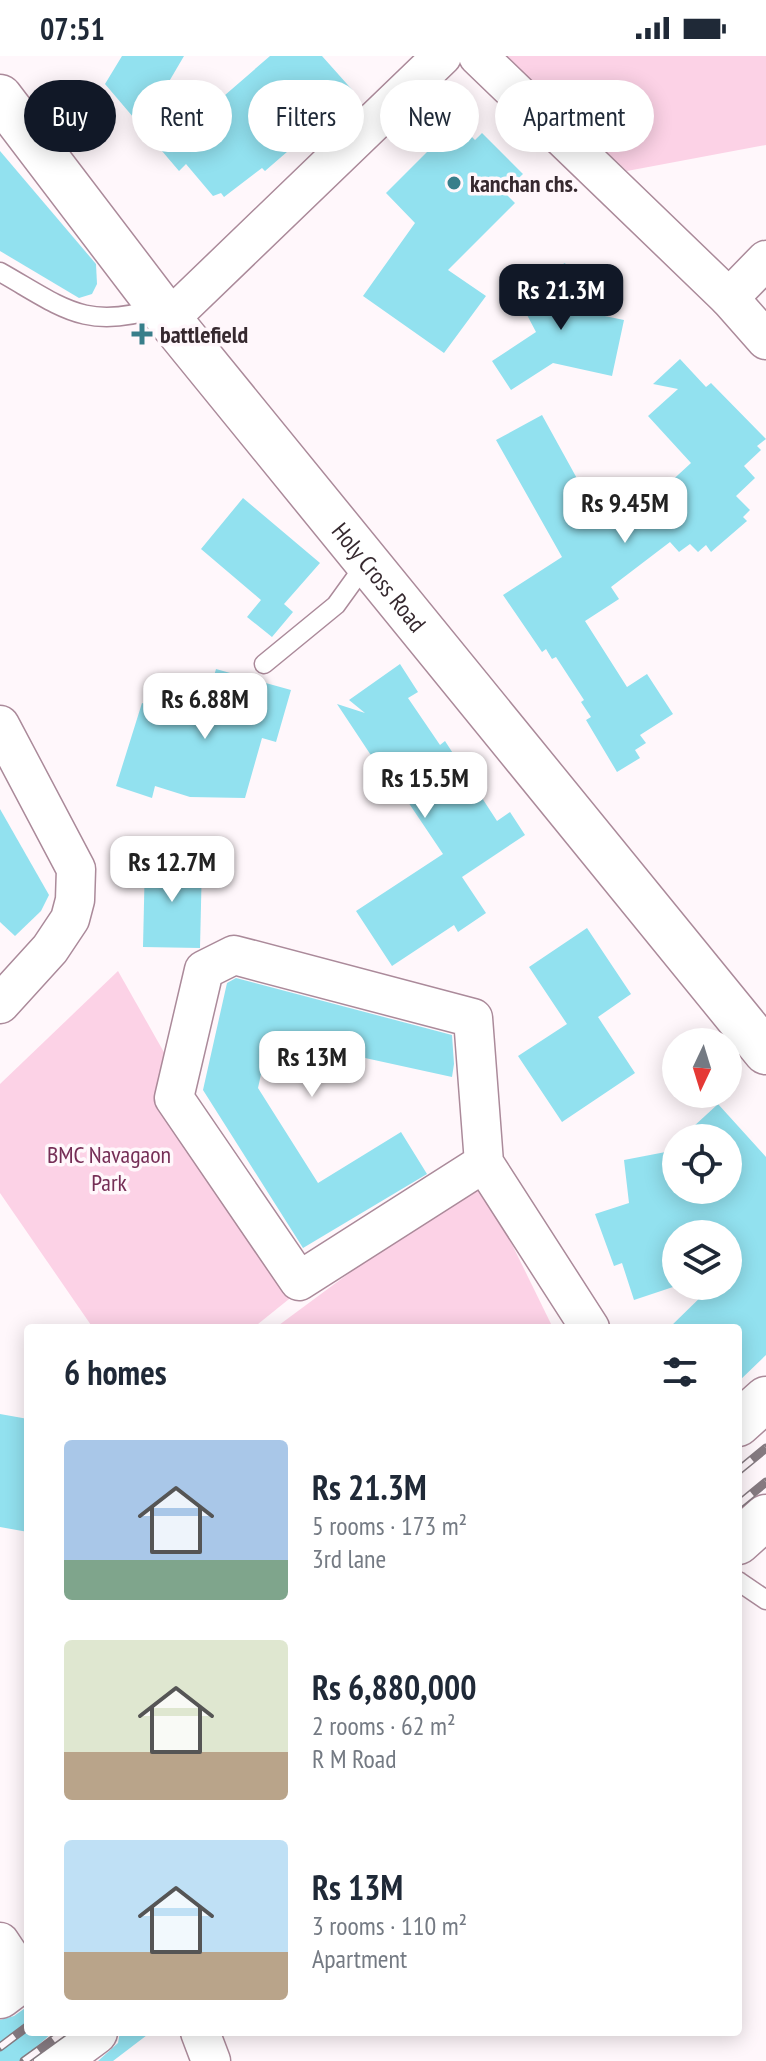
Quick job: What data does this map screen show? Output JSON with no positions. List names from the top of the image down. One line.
{"streets":{"street":["Holy Cross Road"]},"parks":["BMC Navagaon Park"],"places":{"other":["kanchan chs."],"health":["battlefield"]},"north":"bottom","page":{"status":"07:51","chip":["Buy","Rent","Filters","New","Apartment"],"price":["Rs 21.3M","Rs 9.45M","Rs 6.88M","Rs 15.5M","Rs 12.7M","Rs 13M"],"heading":"6 homes","list":[{"name":"Rs 21.3M","note":"5 rooms · 173 m² · 3rd lane"},{"name":"Rs 6,880,000","note":"2 rooms · 62 m² · R M Road"},{"name":"Rs 13M","note":"3 rooms · 110 m² · Apartment"}]}}
